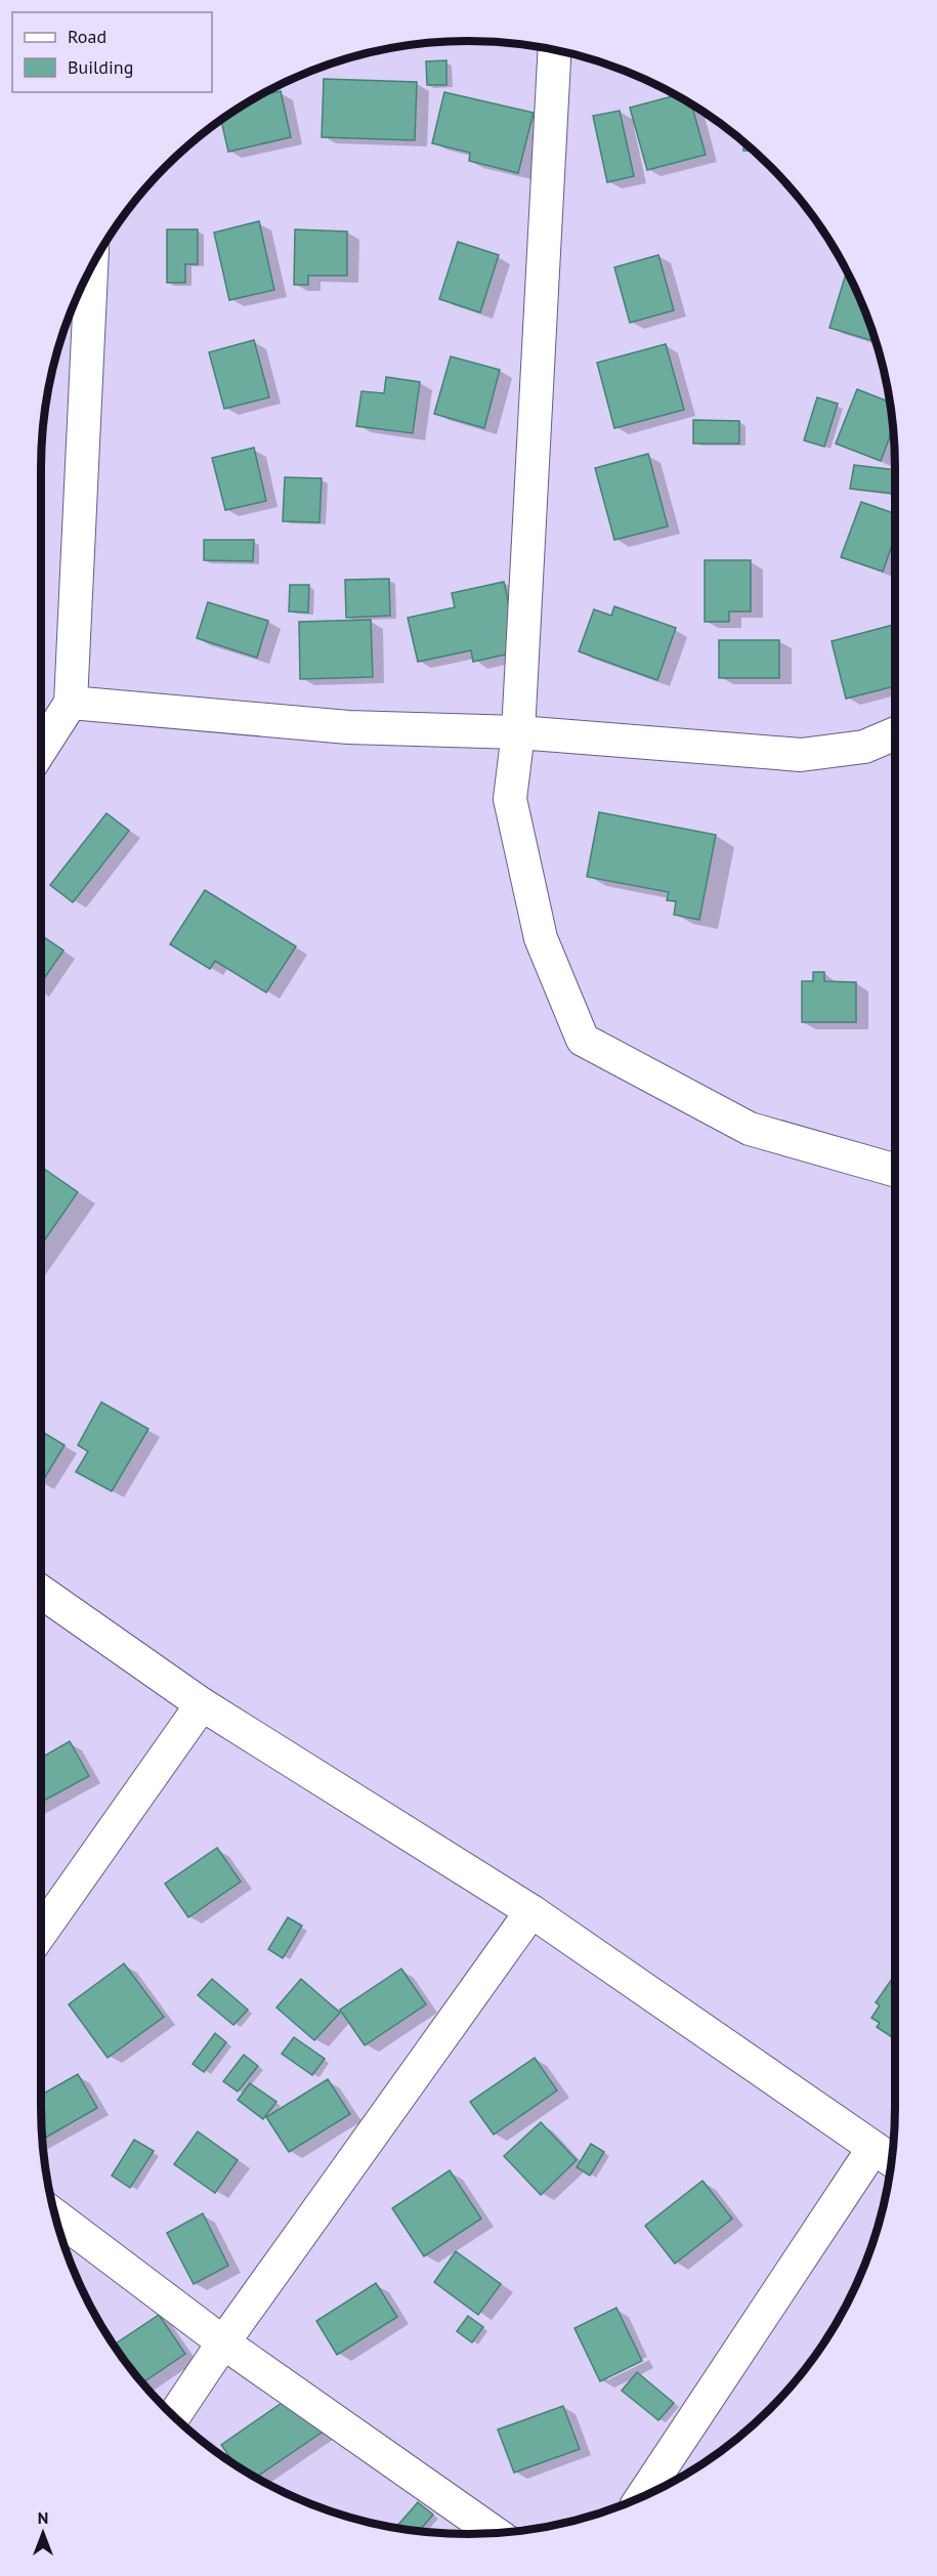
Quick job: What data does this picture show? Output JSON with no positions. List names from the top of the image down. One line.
{"legend":["Road","Building"],"north":"top"}
